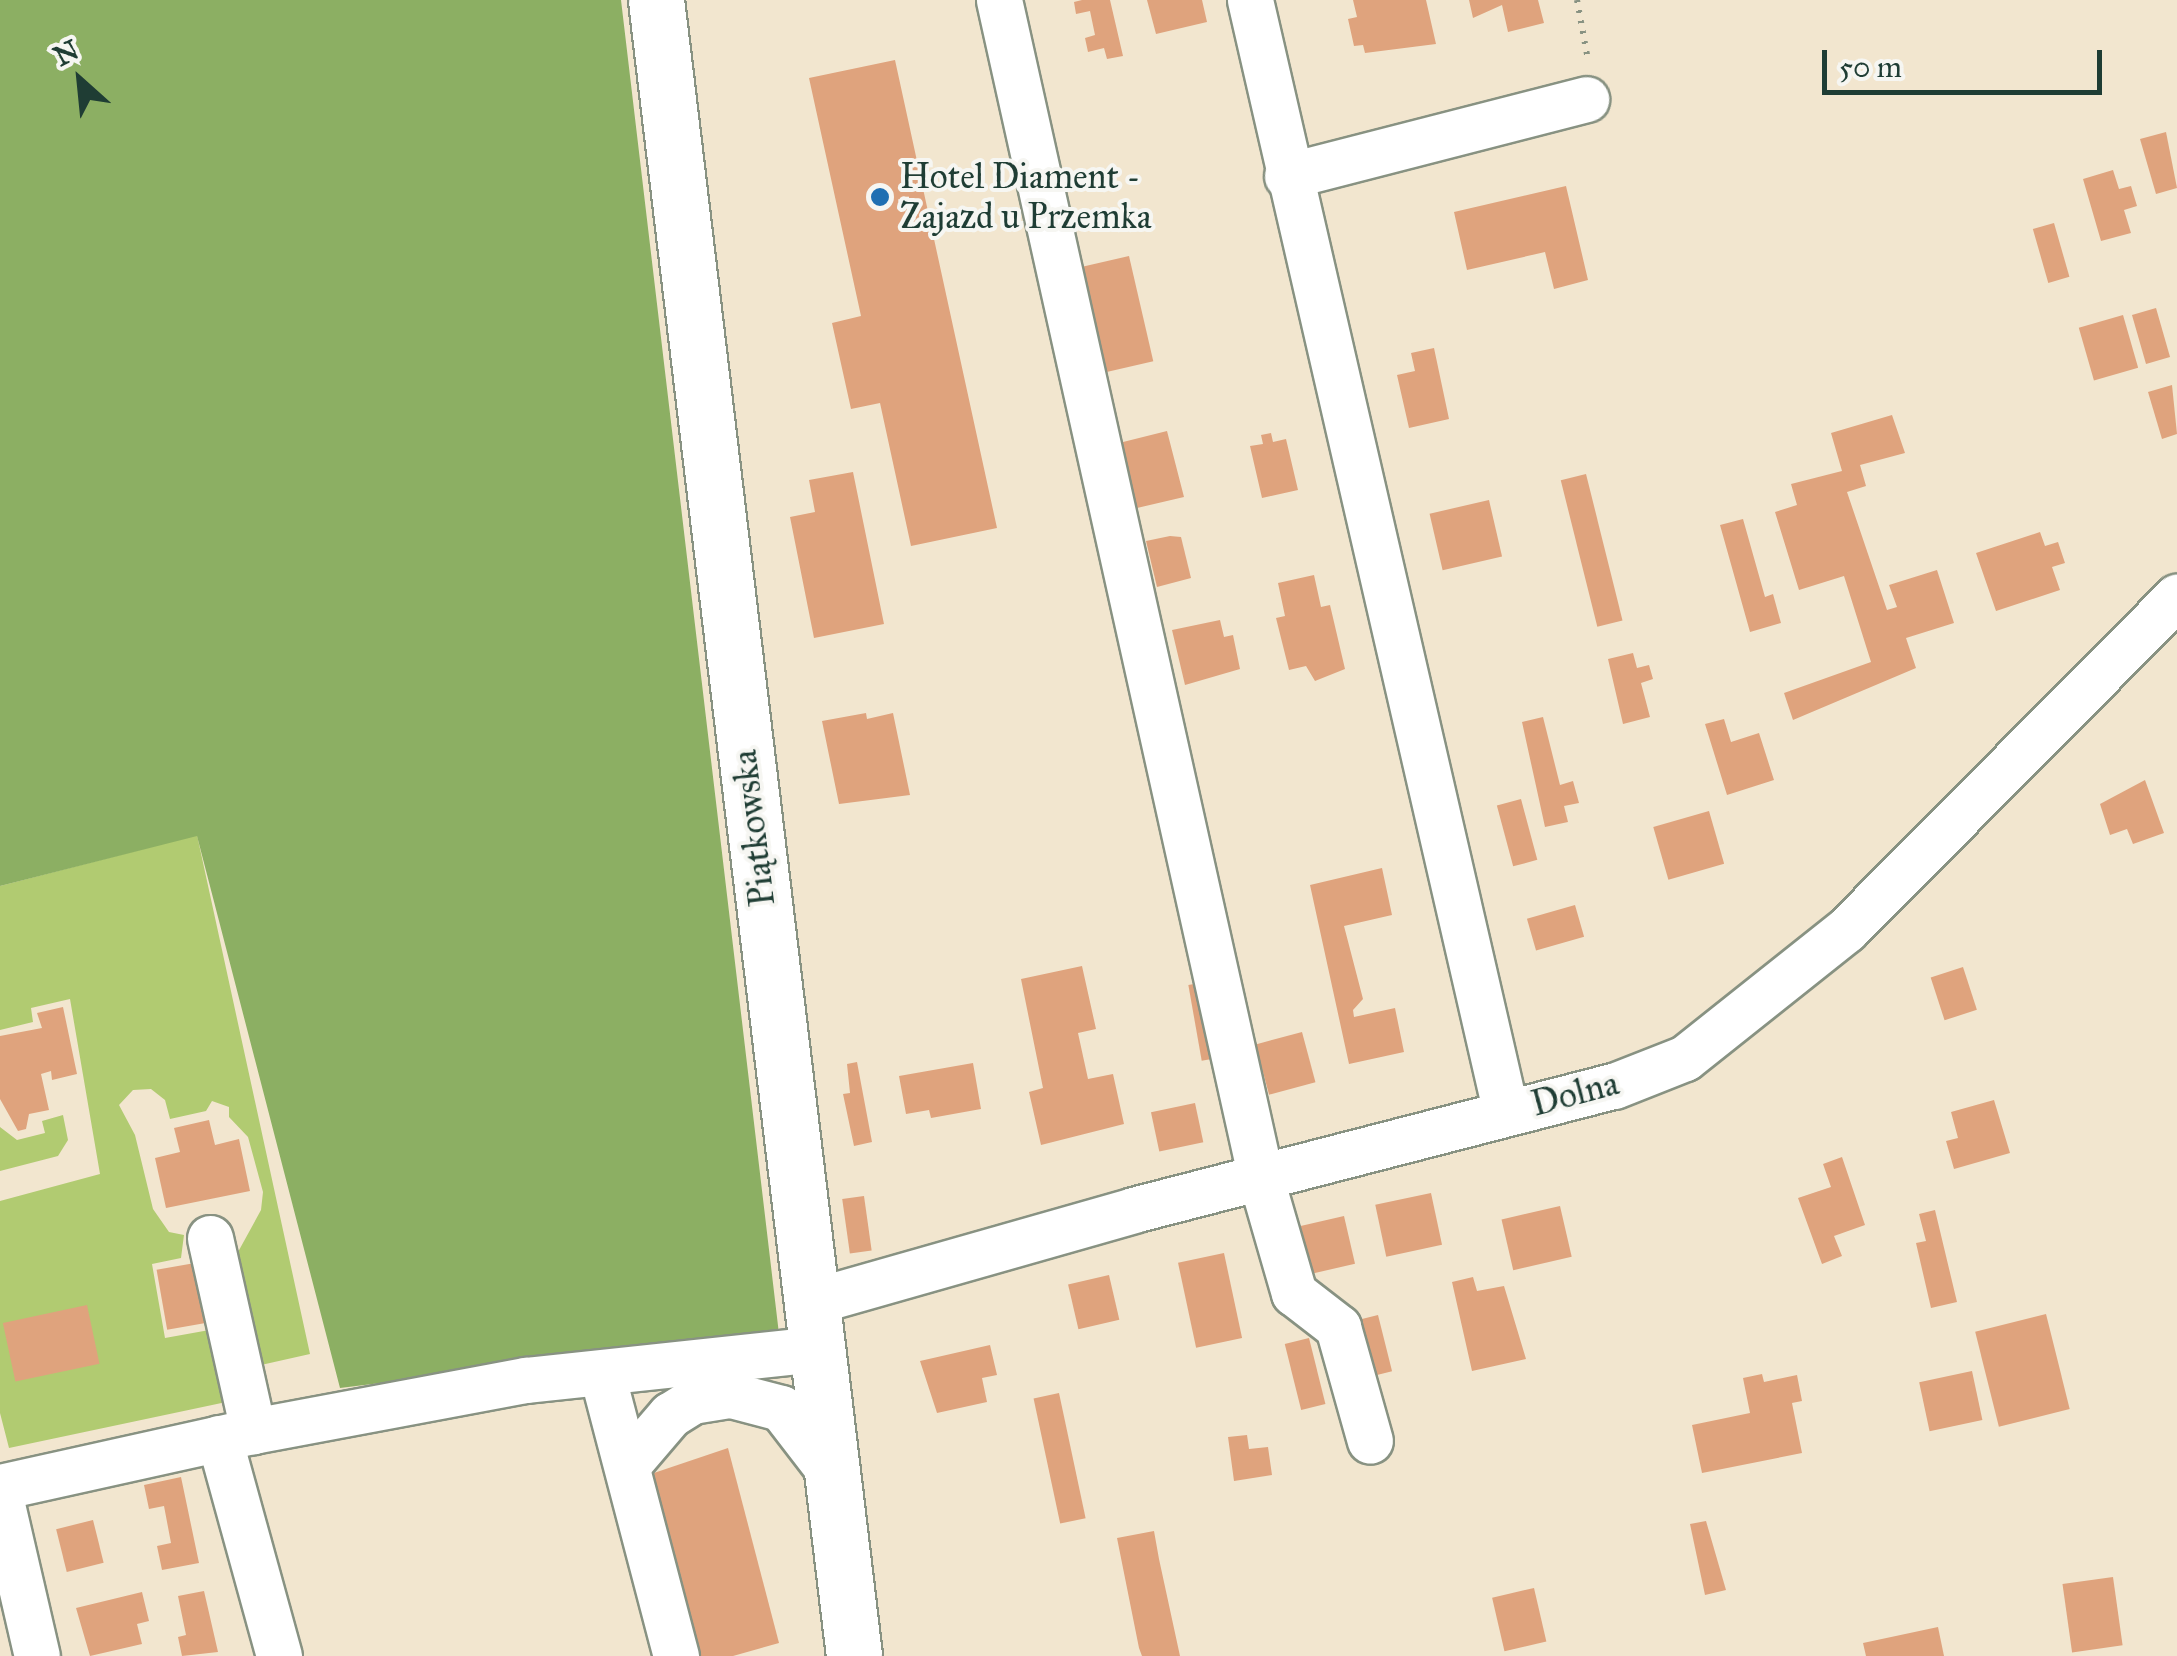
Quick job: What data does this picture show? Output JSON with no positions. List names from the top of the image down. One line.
{"streets":{"main road":["Piątkowska"],"street":["Dolna"]},"crossings":[["Piątkowska","Dolna"]],"places":["Hotel Diament - Zajazd u Przemka"],"scale_bar":"50 m","north":"top left"}
